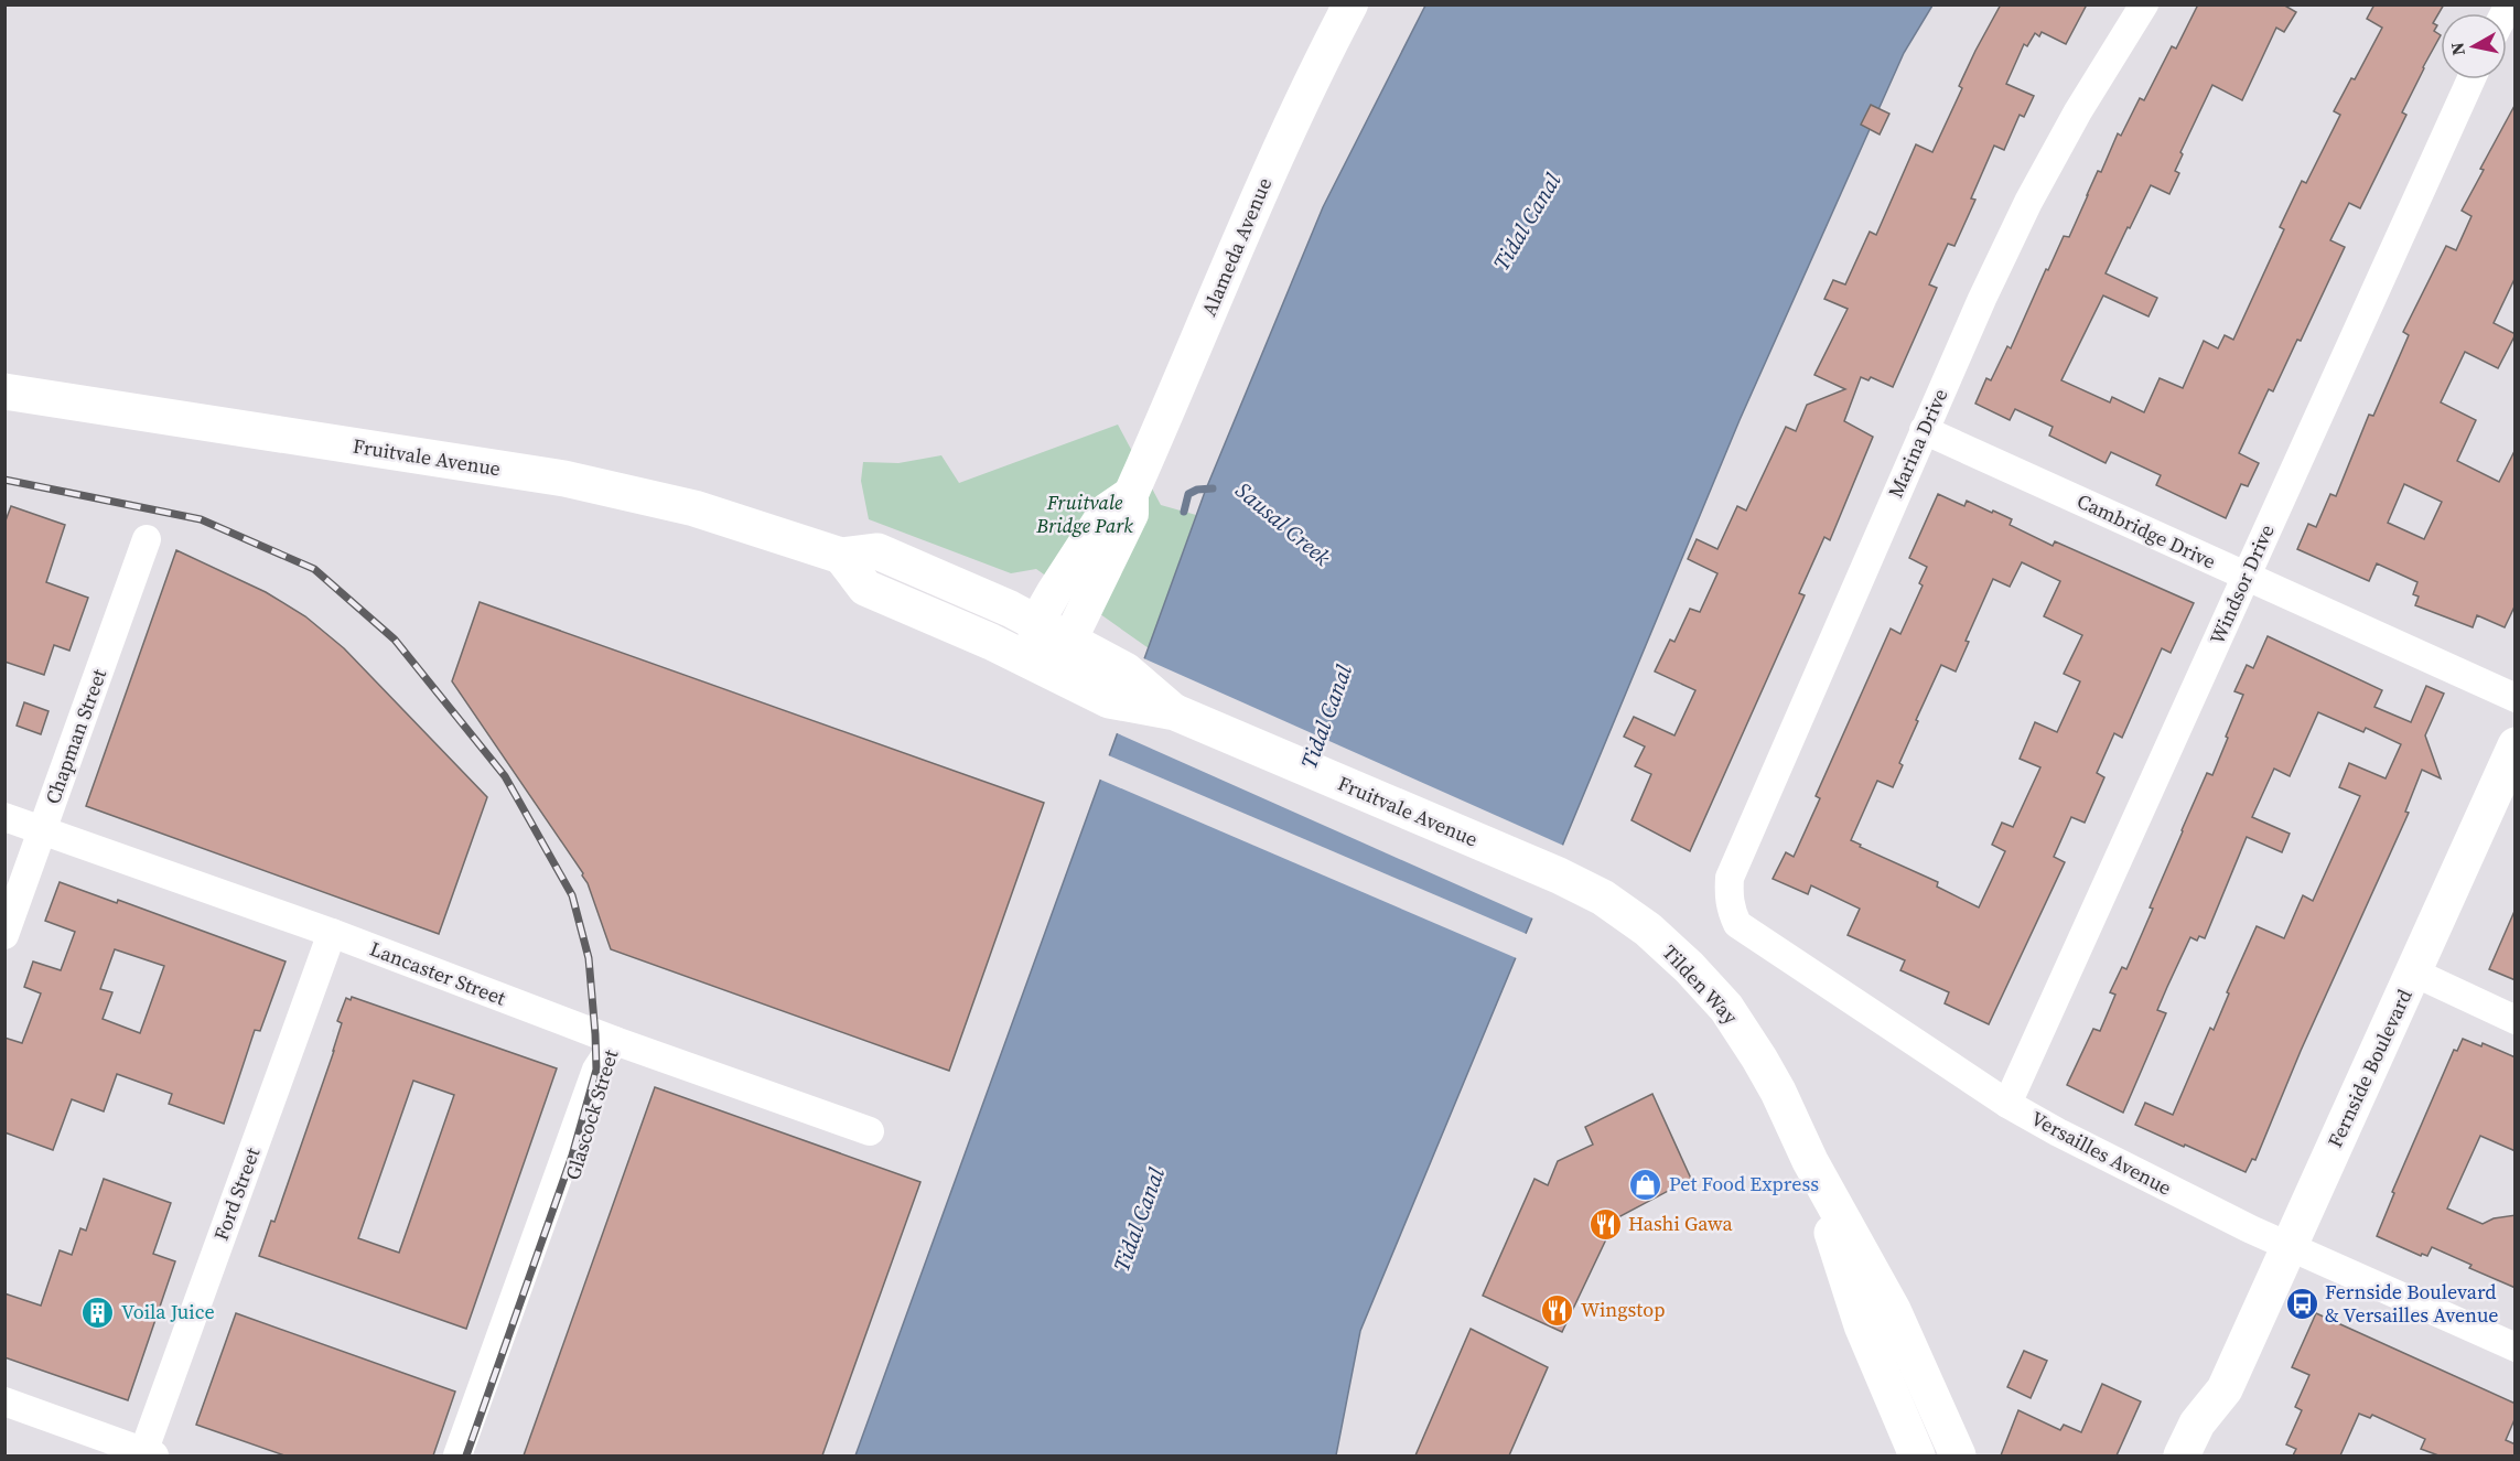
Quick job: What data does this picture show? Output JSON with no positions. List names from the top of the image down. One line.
{"streets":{"main road":["Fruitvale Avenue","Tilden Way","Fernside Boulevard"],"street":["Alameda Avenue","Marina Drive","Cambridge Drive","Windsor Drive","Chapman Street","Lancaster Street","Glascock Street","Versailles Avenue","Ford Street"]},"crossings":[["Alameda Avenue","Fruitvale Avenue"],["Marina Drive","Cambridge Drive"],["Marina Drive","Versailles Avenue"],["Fruitvale Avenue","Tilden Way"],["Cambridge Drive","Windsor Drive"],["Windsor Drive","Versailles Avenue"],["Chapman Street","Lancaster Street"],["Lancaster Street","Glascock Street"],["Lancaster Street","Ford Street"],["Fernside Boulevard","Versailles Avenue"]],"water":["Tidal Canal","Sausal Creek"],"parks":["Fruitvale Bridge Park"],"places":{"shop":["Pet Food Express"],"restaurant":["Hashi Gawa","Wingstop"],"bus stop":["Fernside Boulevard & Versailles Avenue"],"building":["Voila Juice"]},"north":"left"}
